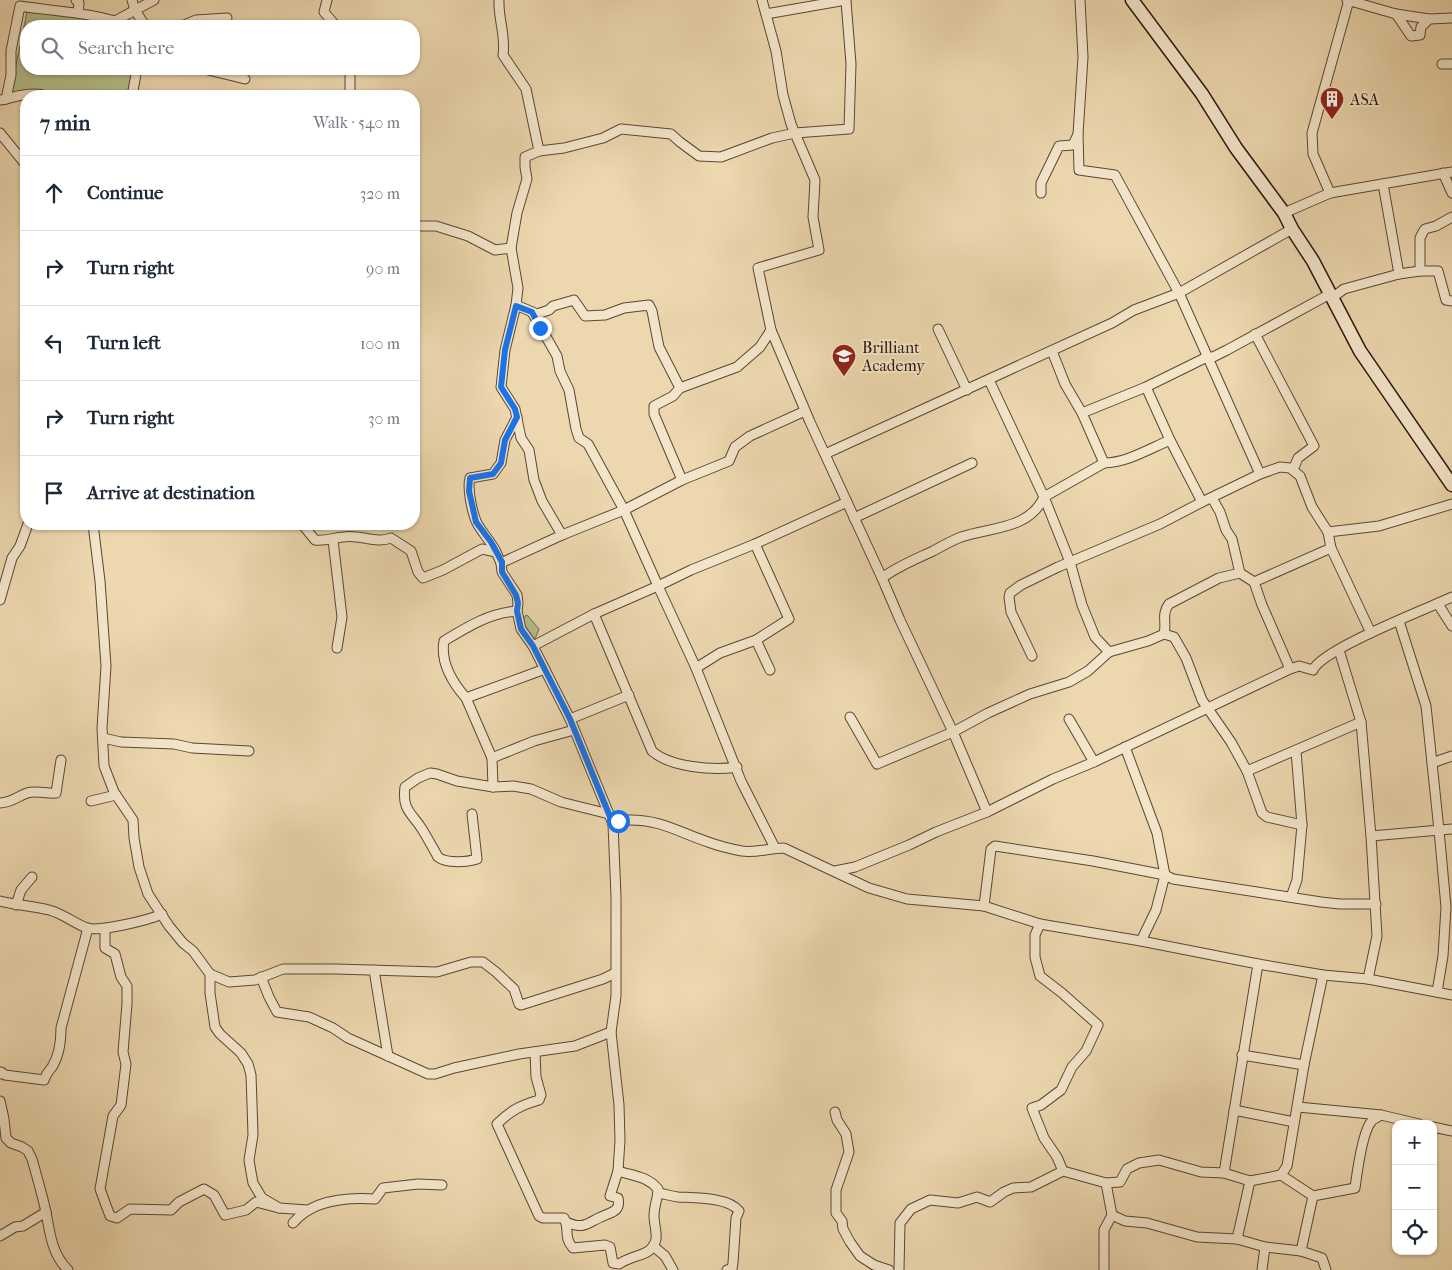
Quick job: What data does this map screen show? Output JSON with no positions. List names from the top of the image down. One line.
{"places":{"building":["ASA"],"school or university":["Brilliant Academy"]},"page":{"search":"Search here","heading":["7 min","Walk · 540 m"],"list":[["Continue","320 m"],["Turn right","90 m"],["Turn left","100 m"],["Turn right","30 m"],"Arrive at destination"],"map_buttons":["+","−"]}}
